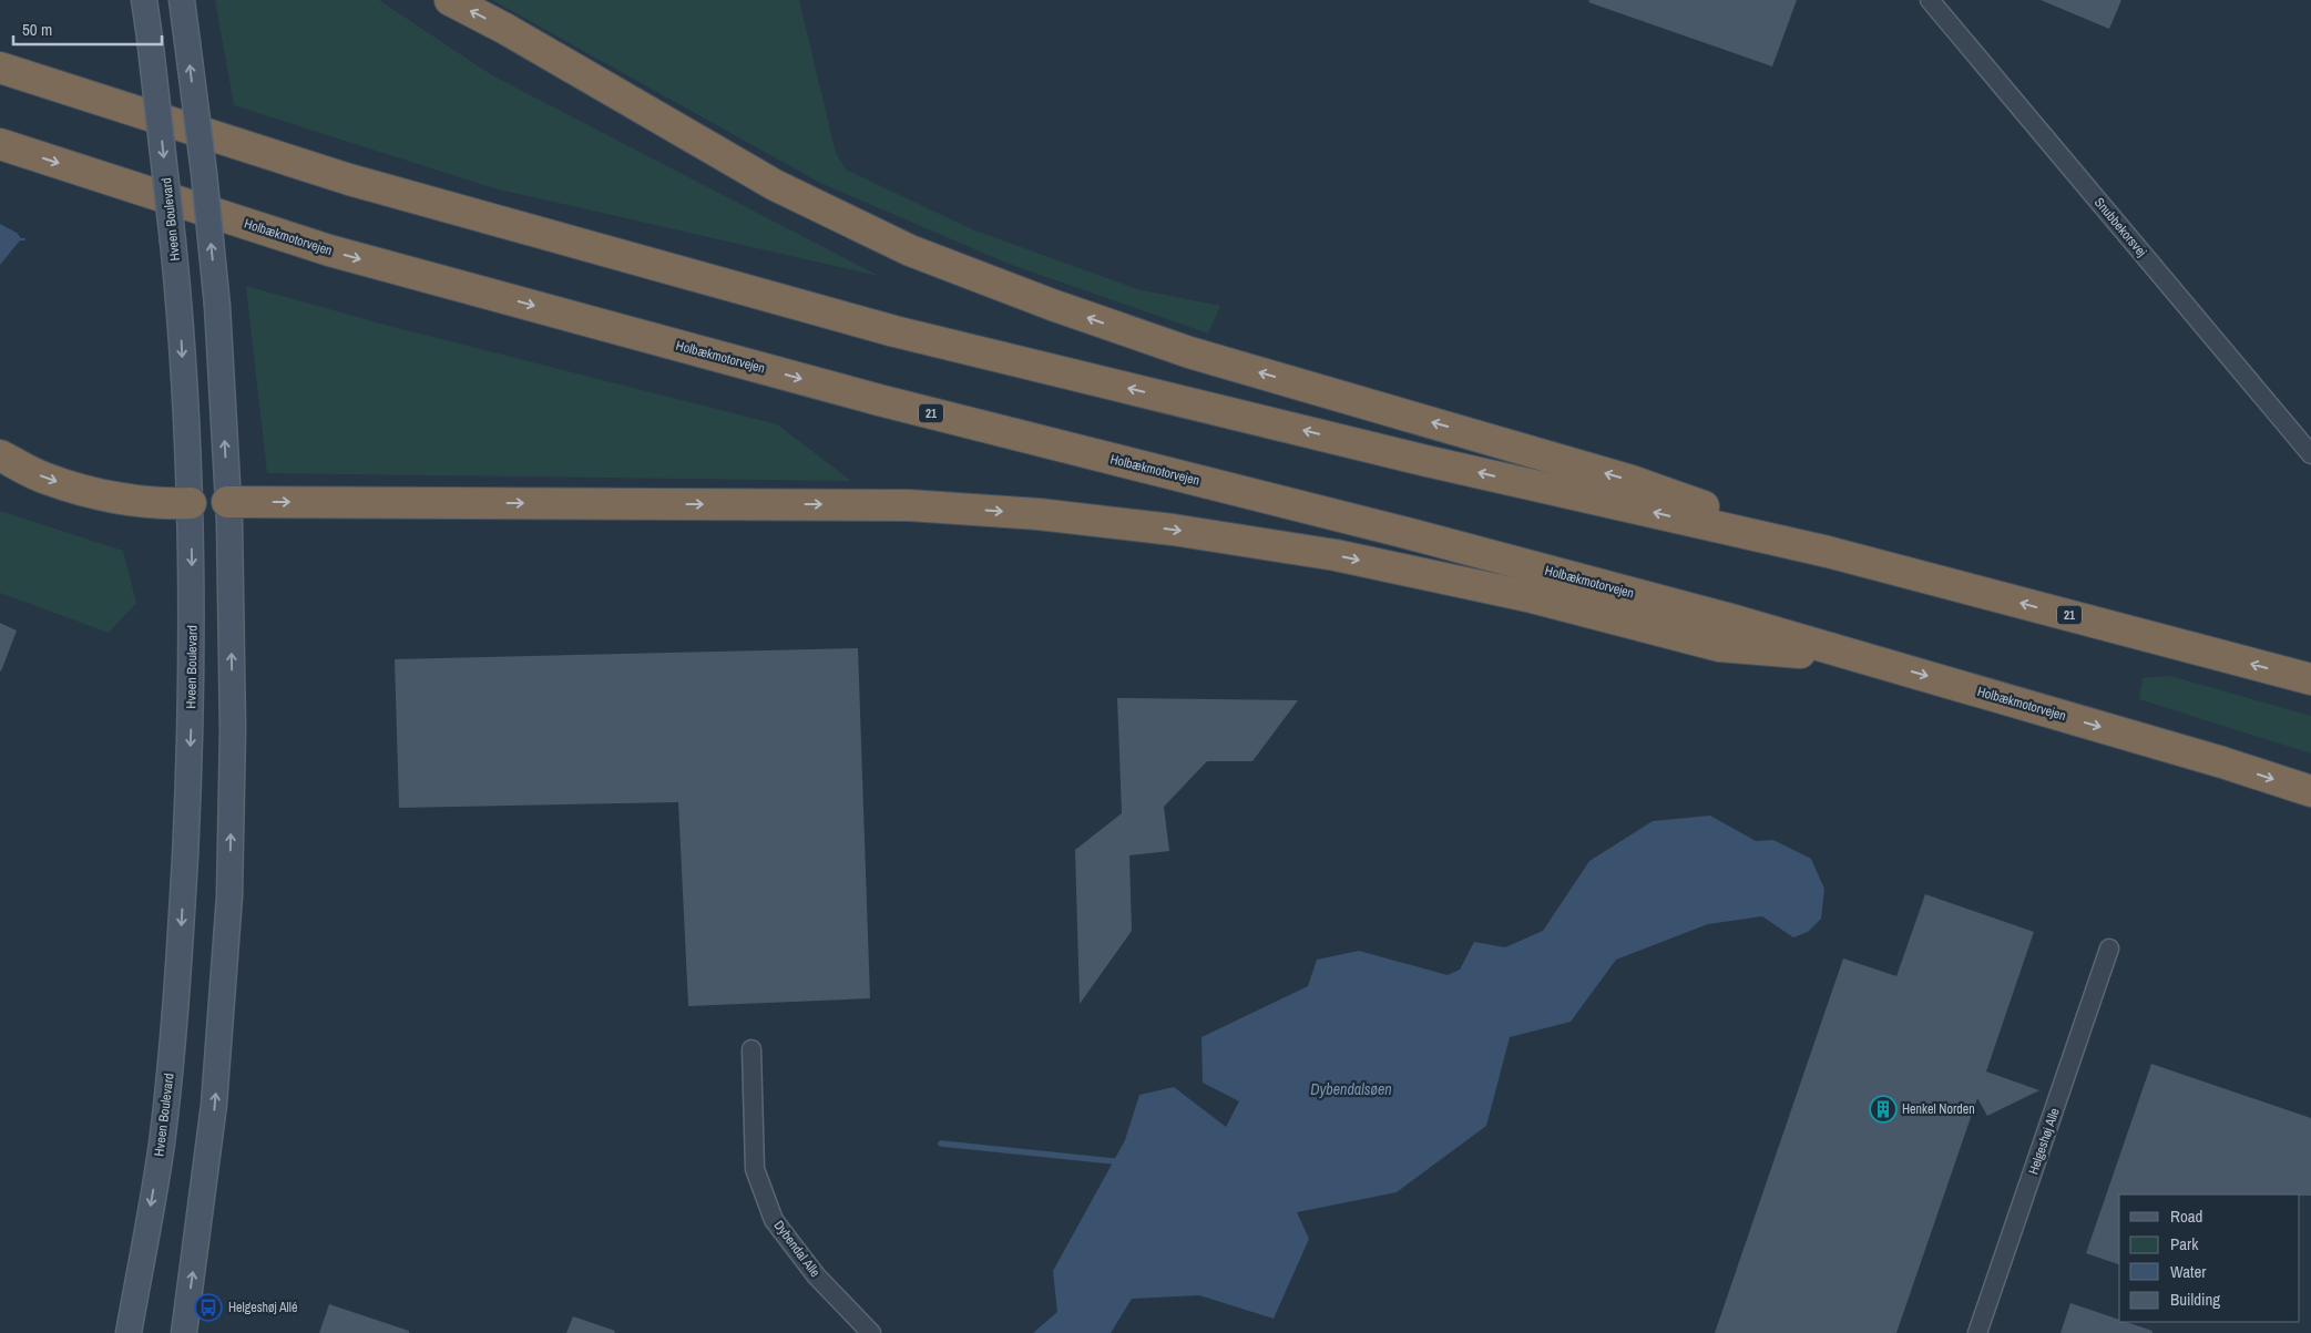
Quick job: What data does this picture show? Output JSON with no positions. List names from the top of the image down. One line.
{"streets":{"highway":["Holbækmotorvejen","21"],"street":["Hveen Boulevard","Snubbekorsvej","Helgeshøj Alle","Dybendal Alle"]},"water":["Dybendalsøen"],"places":{"building":["Henkel Norden"],"bus stop":["Helgeshøj Allé"]},"legend":["Road","Park","Water","Building"],"scale_bar":"50 m"}
